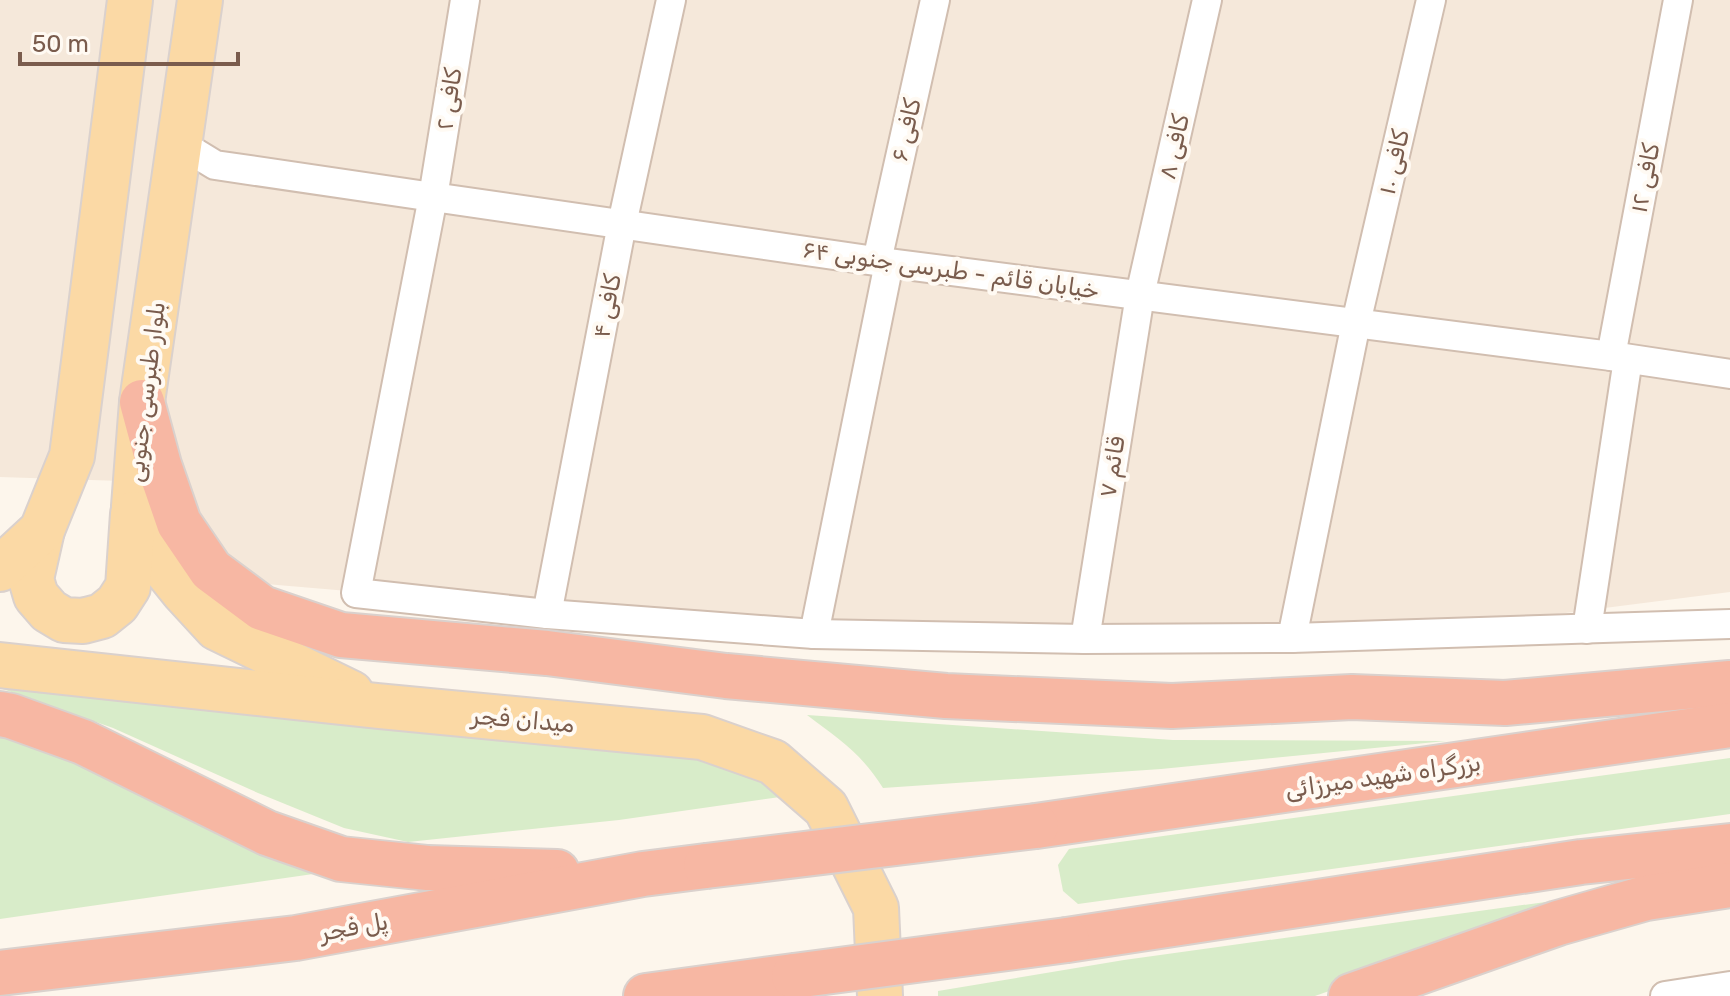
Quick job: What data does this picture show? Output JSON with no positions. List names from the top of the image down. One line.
{"streets":{"highway":["بزرگراه شهید میرزائی","پل فجر"],"main road":["بلوار طبرسی جنوبی","میدان فجر"],"street":["کافی ۲","کافی ۶","کافی ۸","کافی ۱۰","کافی ۱۲","خیابان قائم - طبرسی جنوبی ۶۴","کافی ۴","قائم ۷"]},"crossings":[["کافی ۲","خیابان قائم - طبرسی جنوبی ۶۴"],["کافی ۲","کافی ۴"],["کافی ۶","خیابان قائم - طبرسی جنوبی ۶۴"],["کافی ۸","خیابان قائم - طبرسی جنوبی ۶۴"],["کافی ۸","قائم ۷"],["کافی ۱۰","خیابان قائم - طبرسی جنوبی ۶۴"],["کافی ۱۲","خیابان قائم - طبرسی جنوبی ۶۴"],["خیابان قائم - طبرسی جنوبی ۶۴","کافی ۴"],["خیابان قائم - طبرسی جنوبی ۶۴","بلوار طبرسی جنوبی"],["خیابان قائم - طبرسی جنوبی ۶۴","قائم ۷"],["بلوار طبرسی جنوبی","میدان فجر"],["بزرگراه شهید میرزائی","پل فجر"]],"scale_bar":"50 m"}
